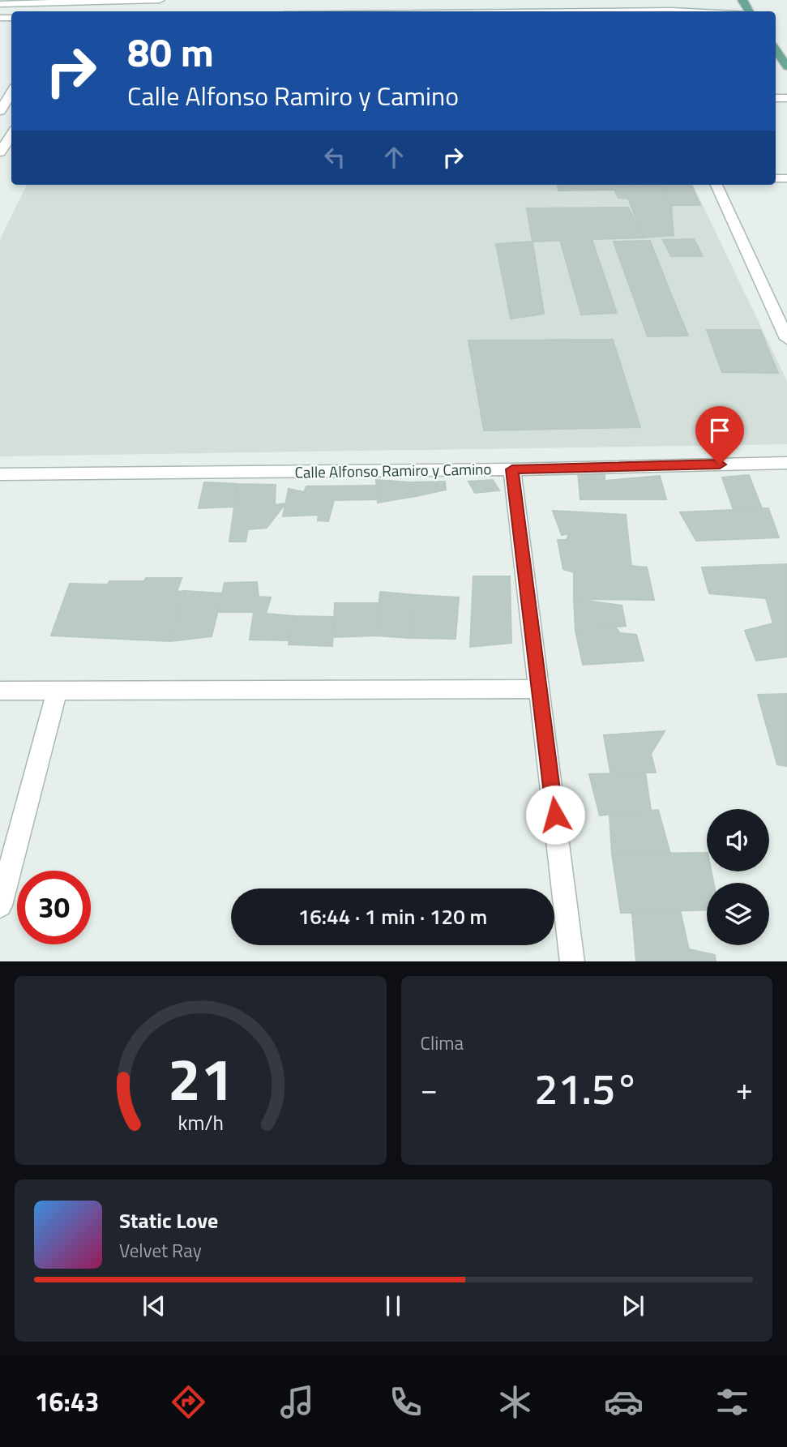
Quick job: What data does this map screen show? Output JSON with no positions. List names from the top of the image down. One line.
{"streets":{"street":["Calle Alfonso Ramiro y Camino"]},"page":{"turn":["80 m","Calle Alfonso Ramiro y Camino"],"limit":"30","trip":"16:44 · 1 min · 120 m","tile":"Clima","heat":["−","21.5°","+"],"song":["Static Love","Velvet Ray"],"tabs":"16:43","gauge":["21","km/h"]}}
